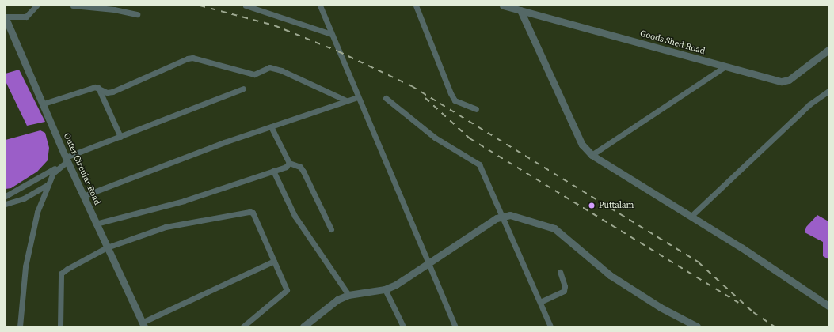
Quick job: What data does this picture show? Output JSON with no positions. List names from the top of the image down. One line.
{"streets":{"street":["Goods Shed Road","Outer Circular Road"]},"places":["Puttalam"]}
